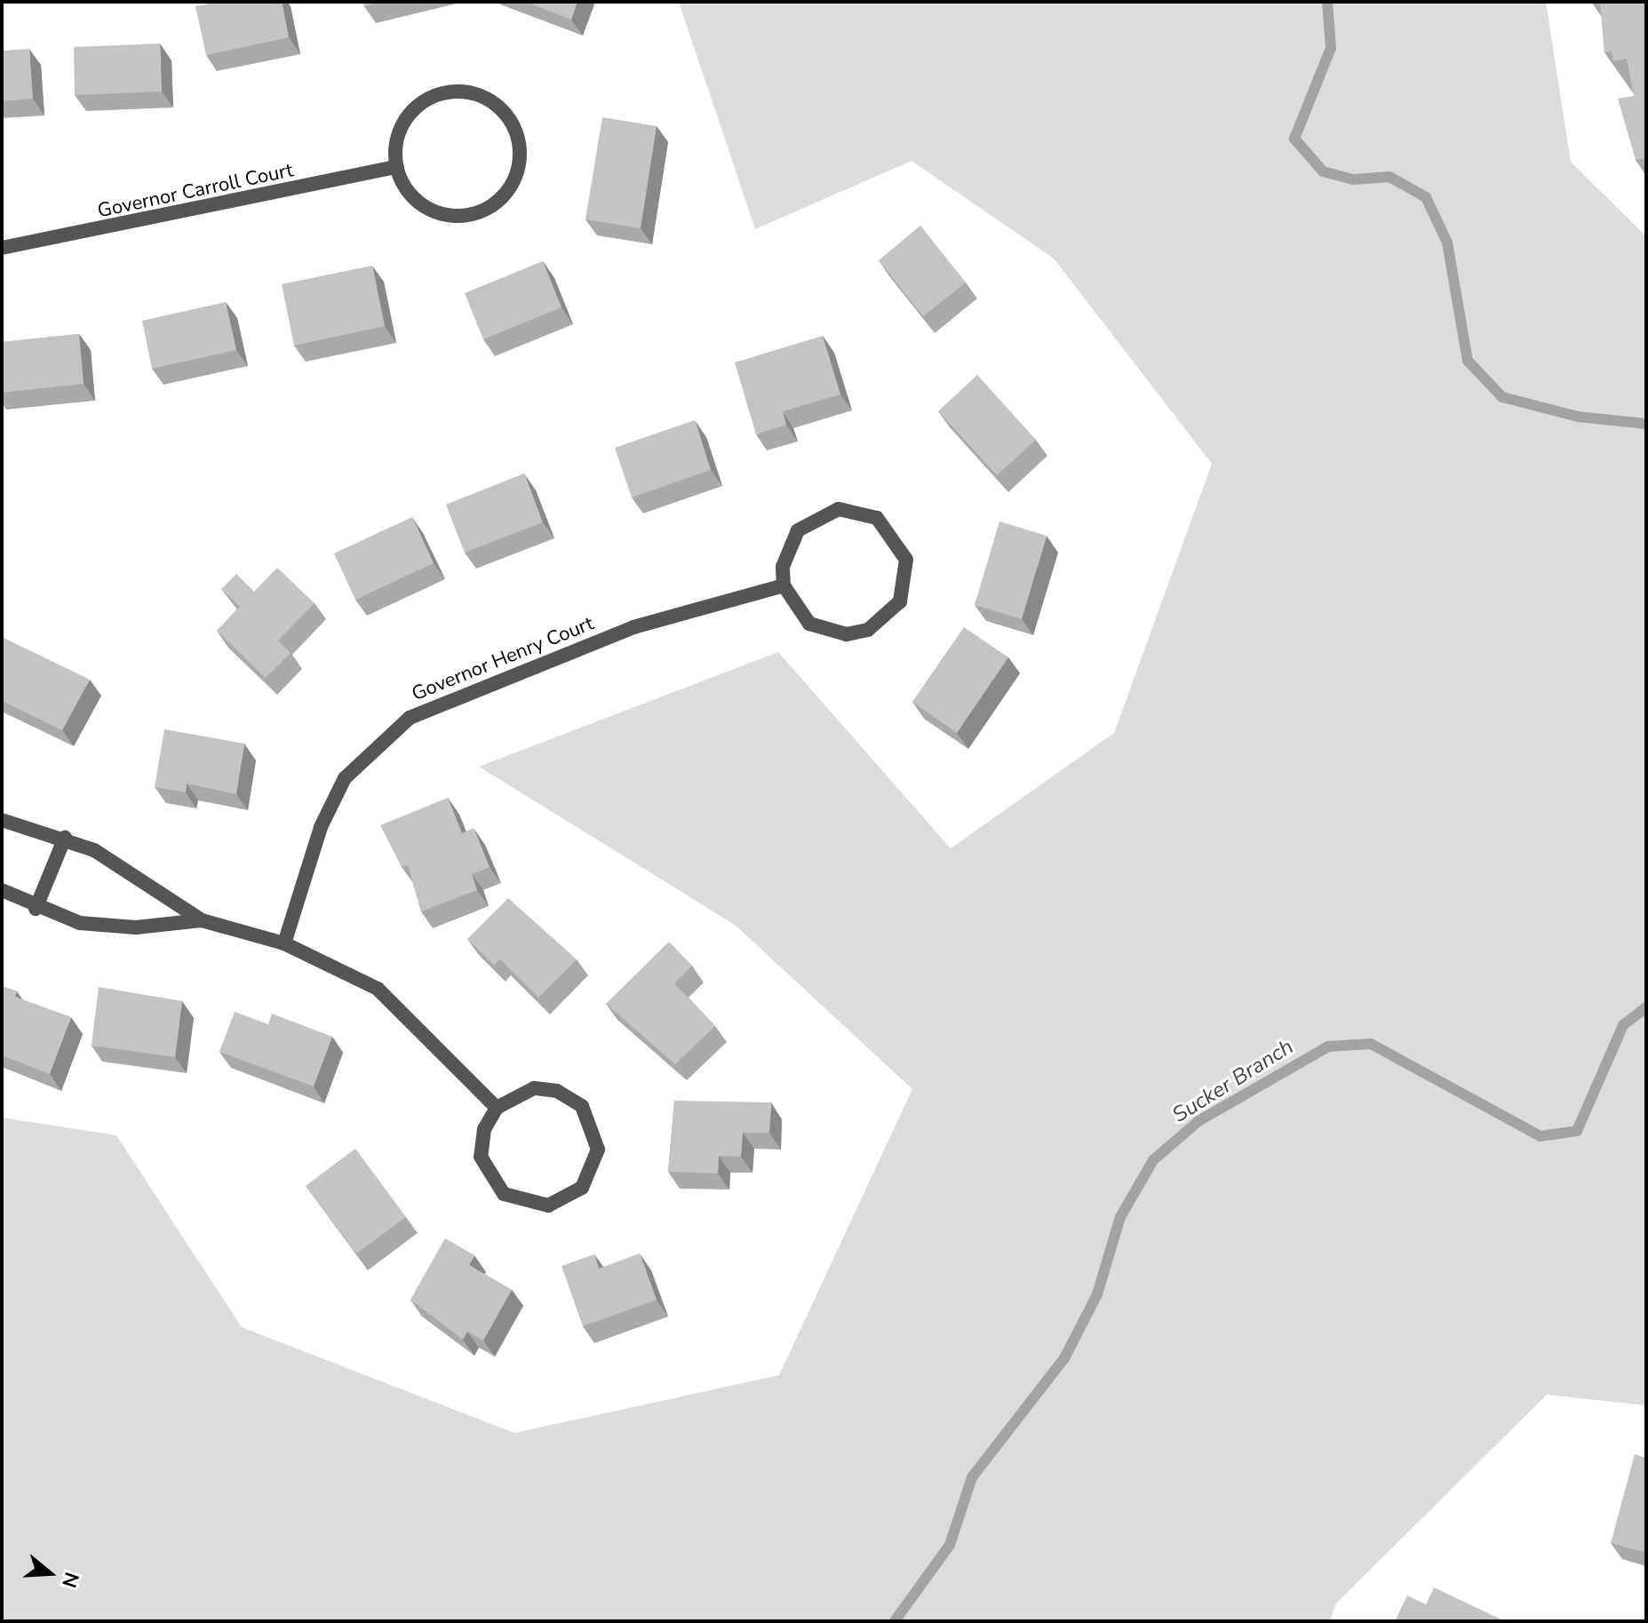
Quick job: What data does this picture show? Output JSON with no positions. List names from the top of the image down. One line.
{"streets":{"street":["Governor Carroll Court","Governor Henry Court"]},"water":["Sucker Branch"],"north":"right"}
